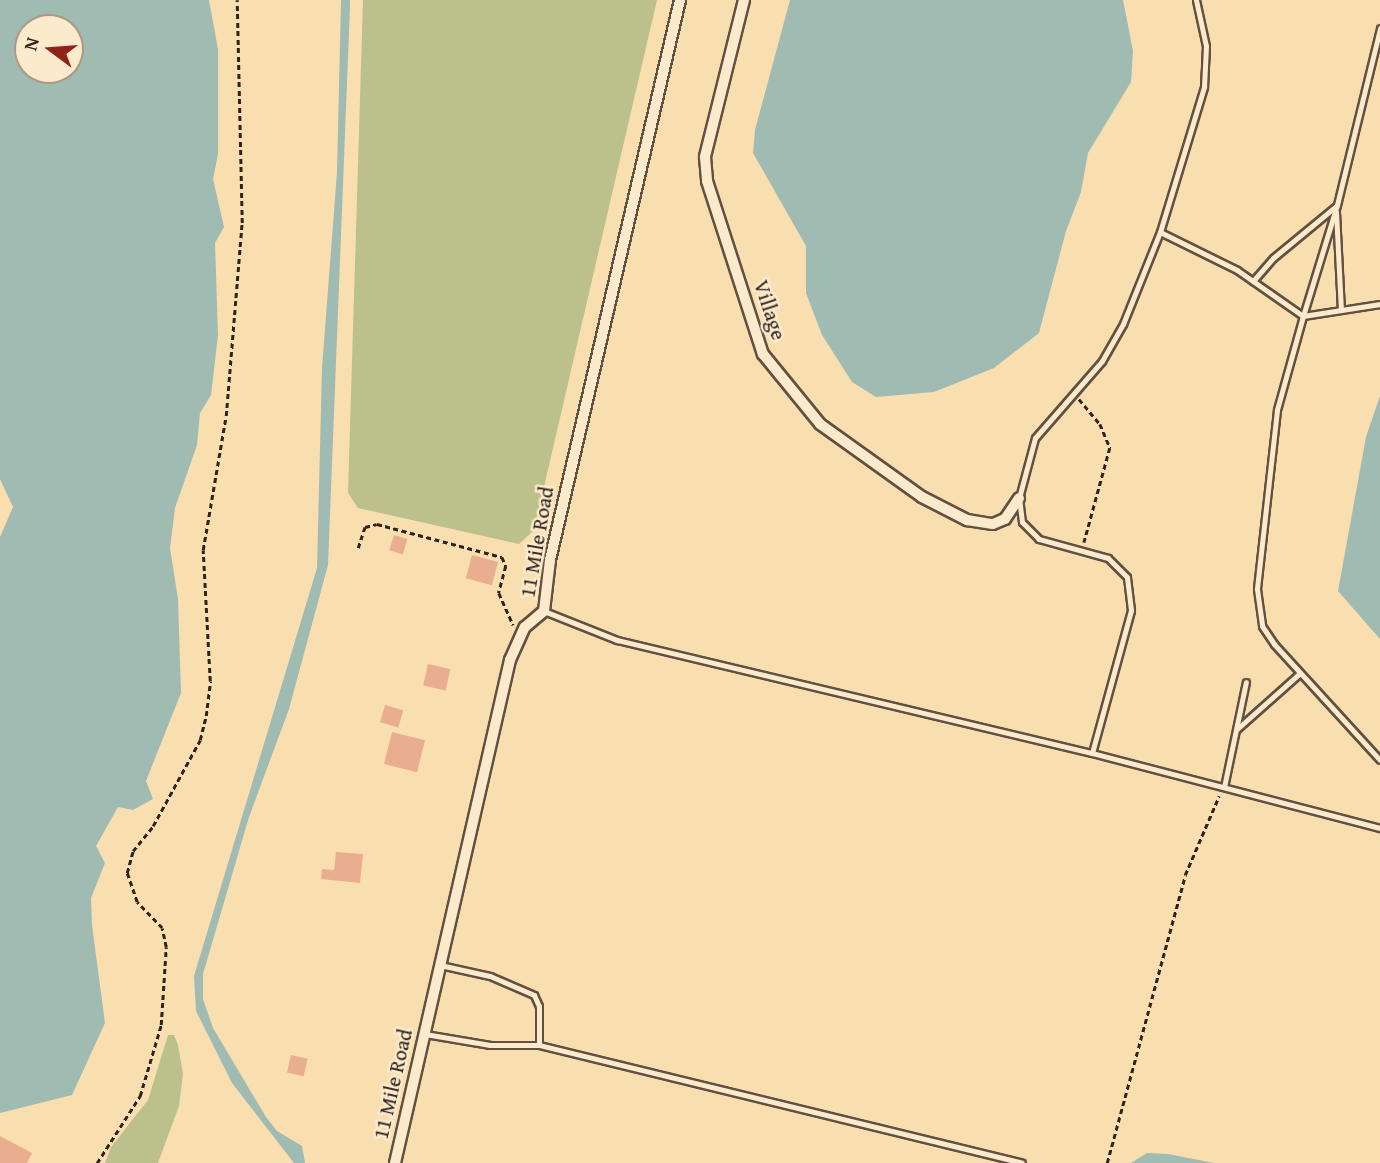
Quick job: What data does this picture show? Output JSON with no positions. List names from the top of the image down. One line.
{"streets":{"street":["Village","11 Mile Road"]},"north":"left"}
